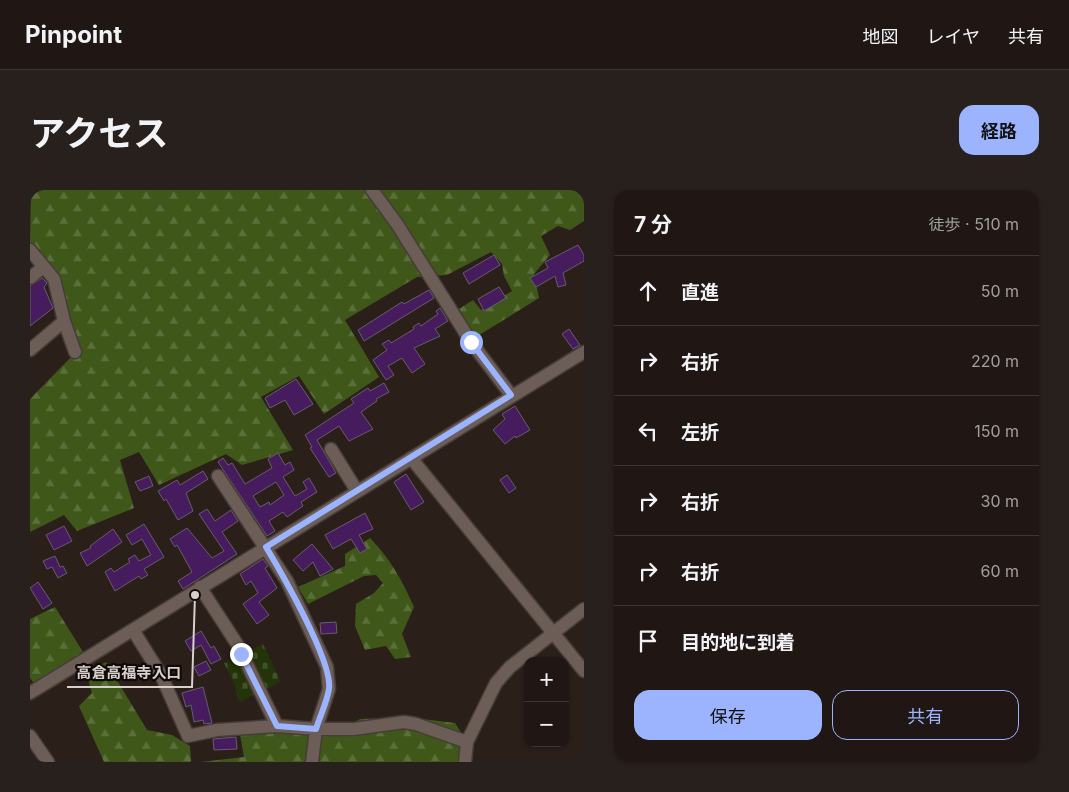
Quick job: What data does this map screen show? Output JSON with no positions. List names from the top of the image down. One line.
{"places":["高倉高福寺入口"],"page":{"header":"Pinpoint","nav":["地図","レイヤ","共有"],"title":"アクセス","buttons":["経路",["保存","共有"]],"heading":["7 分","徒歩 · 510 m"],"list":[["直進","50 m"],["右折","220 m"],["左折","150 m"],["右折","30 m"],["右折","60 m"],"目的地に到着"],"map_buttons":["+","−"]}}
